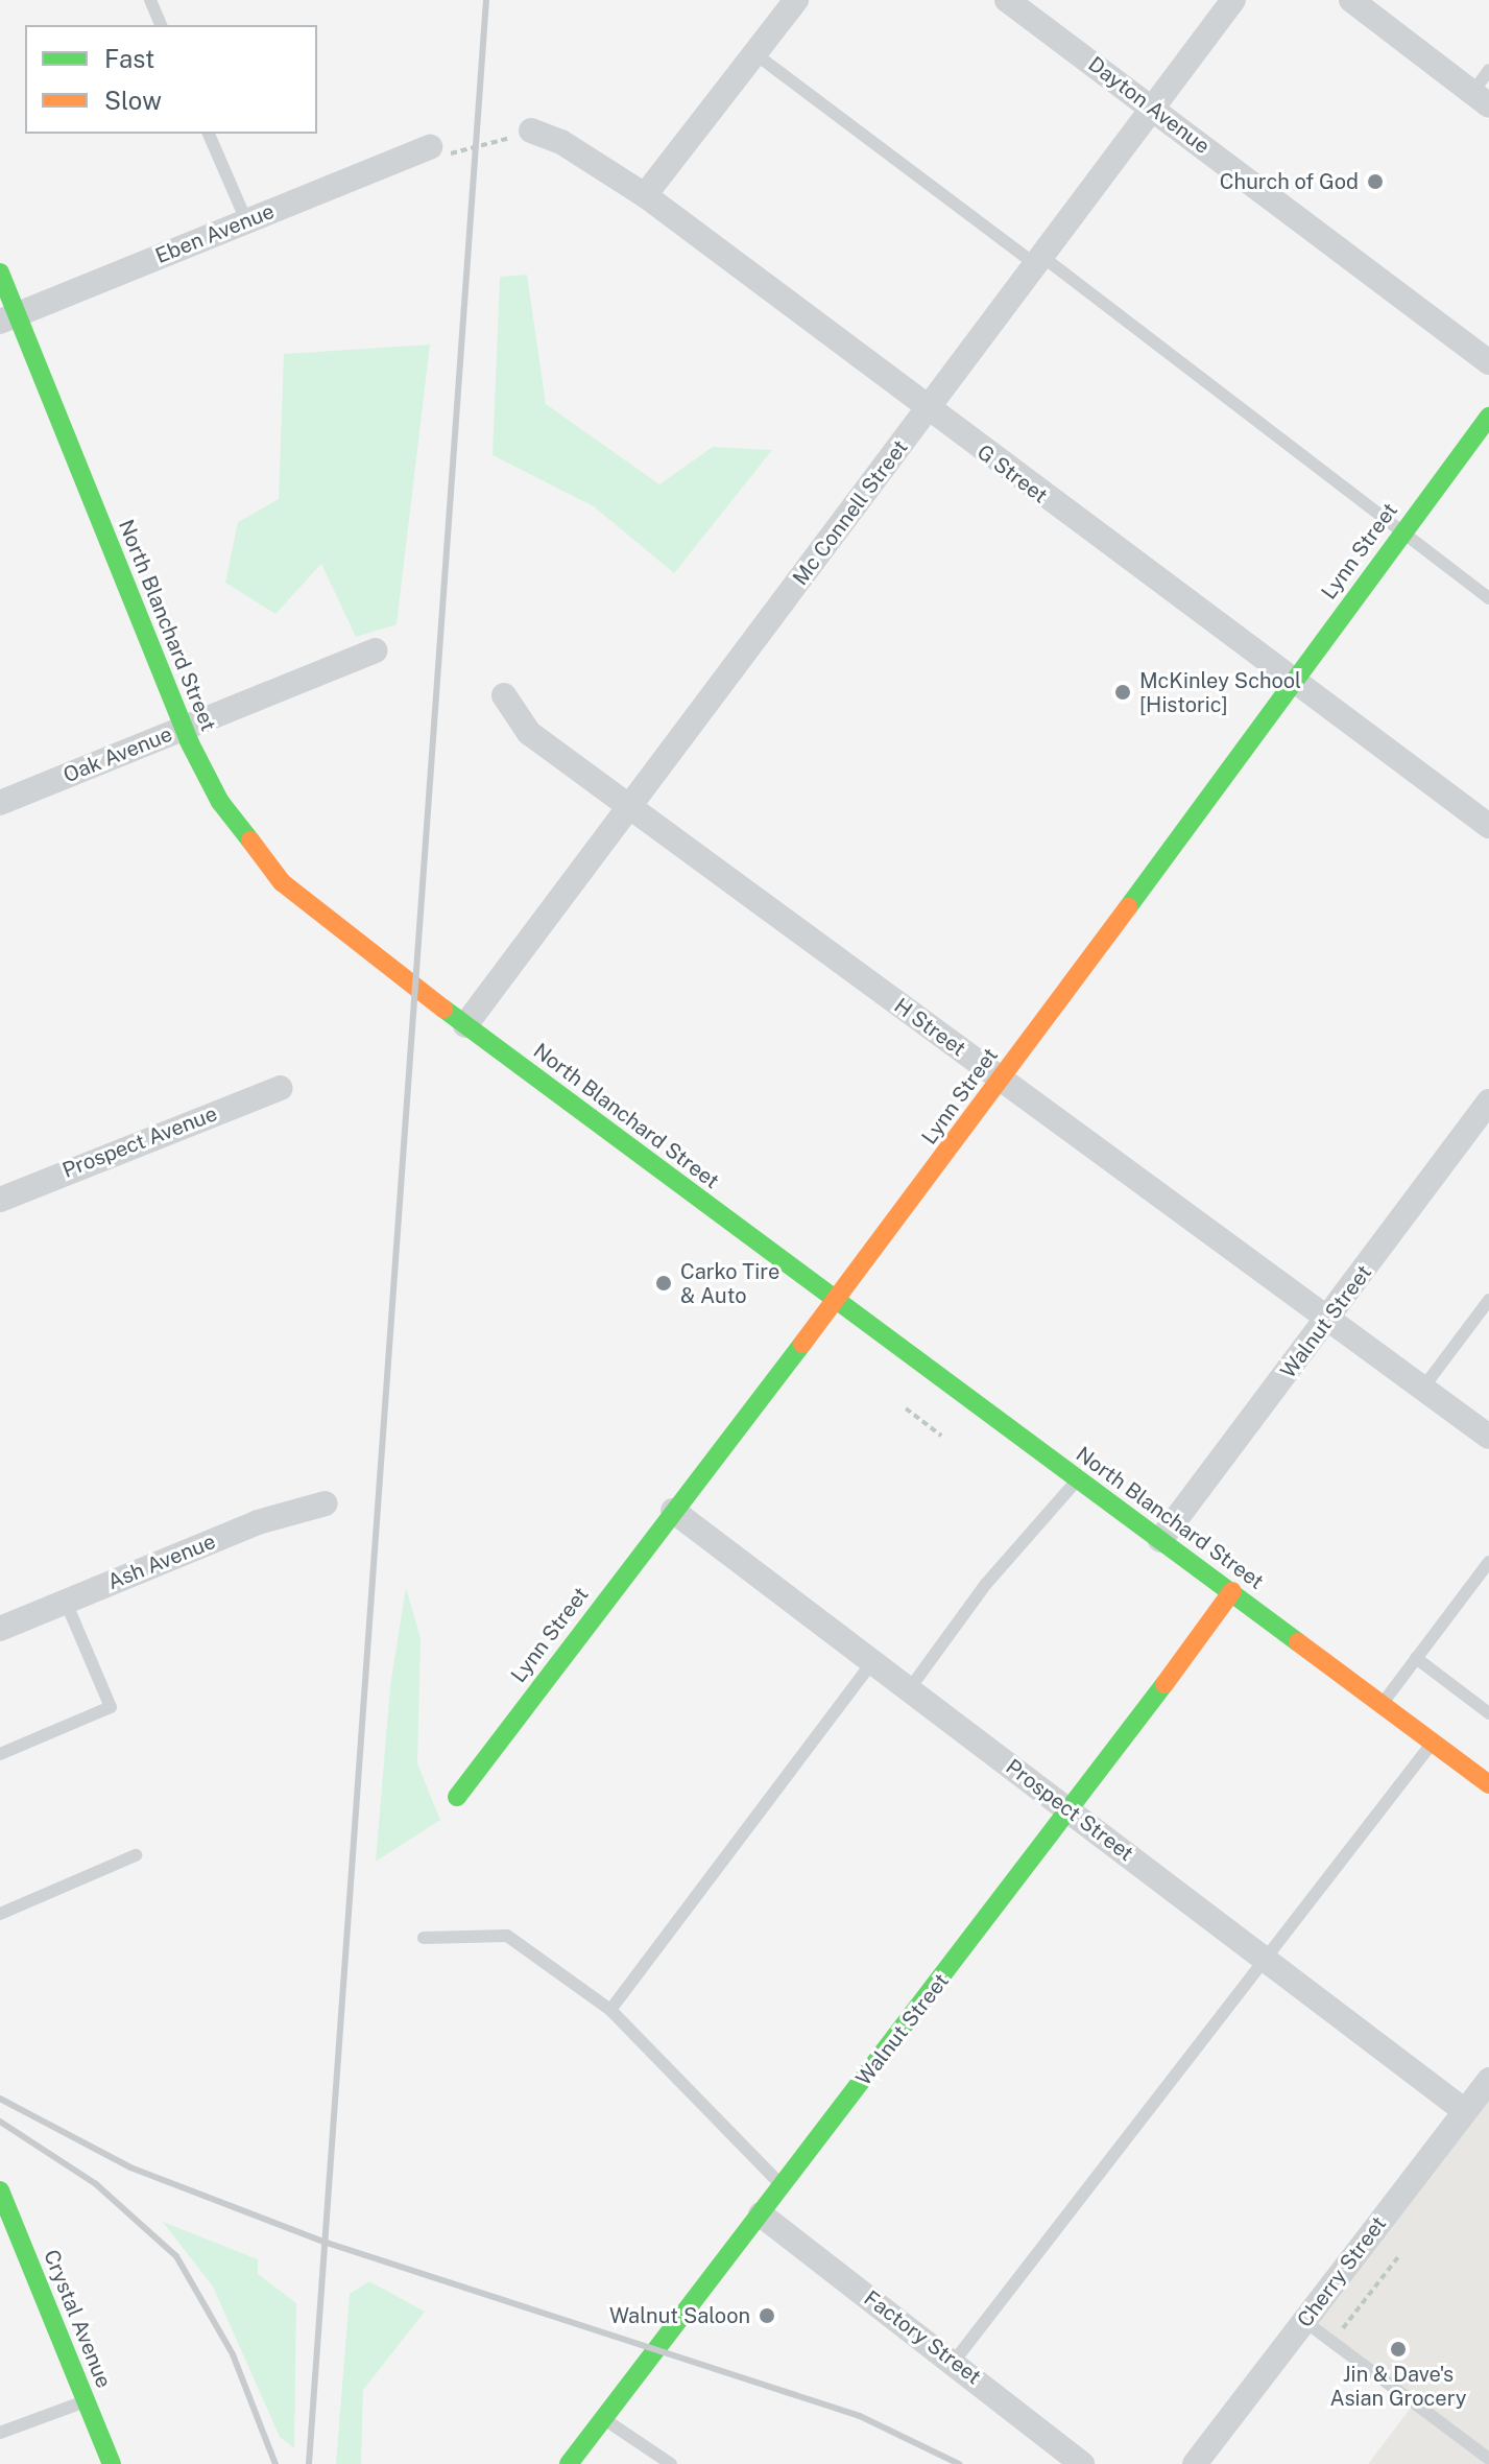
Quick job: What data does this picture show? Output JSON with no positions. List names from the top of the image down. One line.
{"streets":{"street":["Dayton Avenue","Eben Avenue","G Street","Mc Connell Street","Lynn Street","North Blanchard Street","Oak Avenue","H Street","Prospect Avenue","Walnut Street","Ash Avenue","Prospect Street","Cherry Street","Crystal Avenue","Factory Street"]},"crossings":[["Dayton Avenue","Mc Connell Street"],["Eben Avenue","North Blanchard Street"],["G Street","Mc Connell Street"],["G Street","Lynn Street"],["Mc Connell Street","North Blanchard Street"],["Mc Connell Street","H Street"],["Lynn Street","North Blanchard Street"],["Lynn Street","H Street"],["Lynn Street","Prospect Street"],["North Blanchard Street","Oak Avenue"],["North Blanchard Street","Walnut Street"],["H Street","Walnut Street"],["Walnut Street","Prospect Street"],["Walnut Street","Factory Street"],["Prospect Street","Cherry Street"]],"places":["Church of God","McKinley School [Historic]","Carko Tire & Auto","Walnut Saloon","Jin & Dave's Asian Grocery"],"legend":["Fast","Slow"]}
